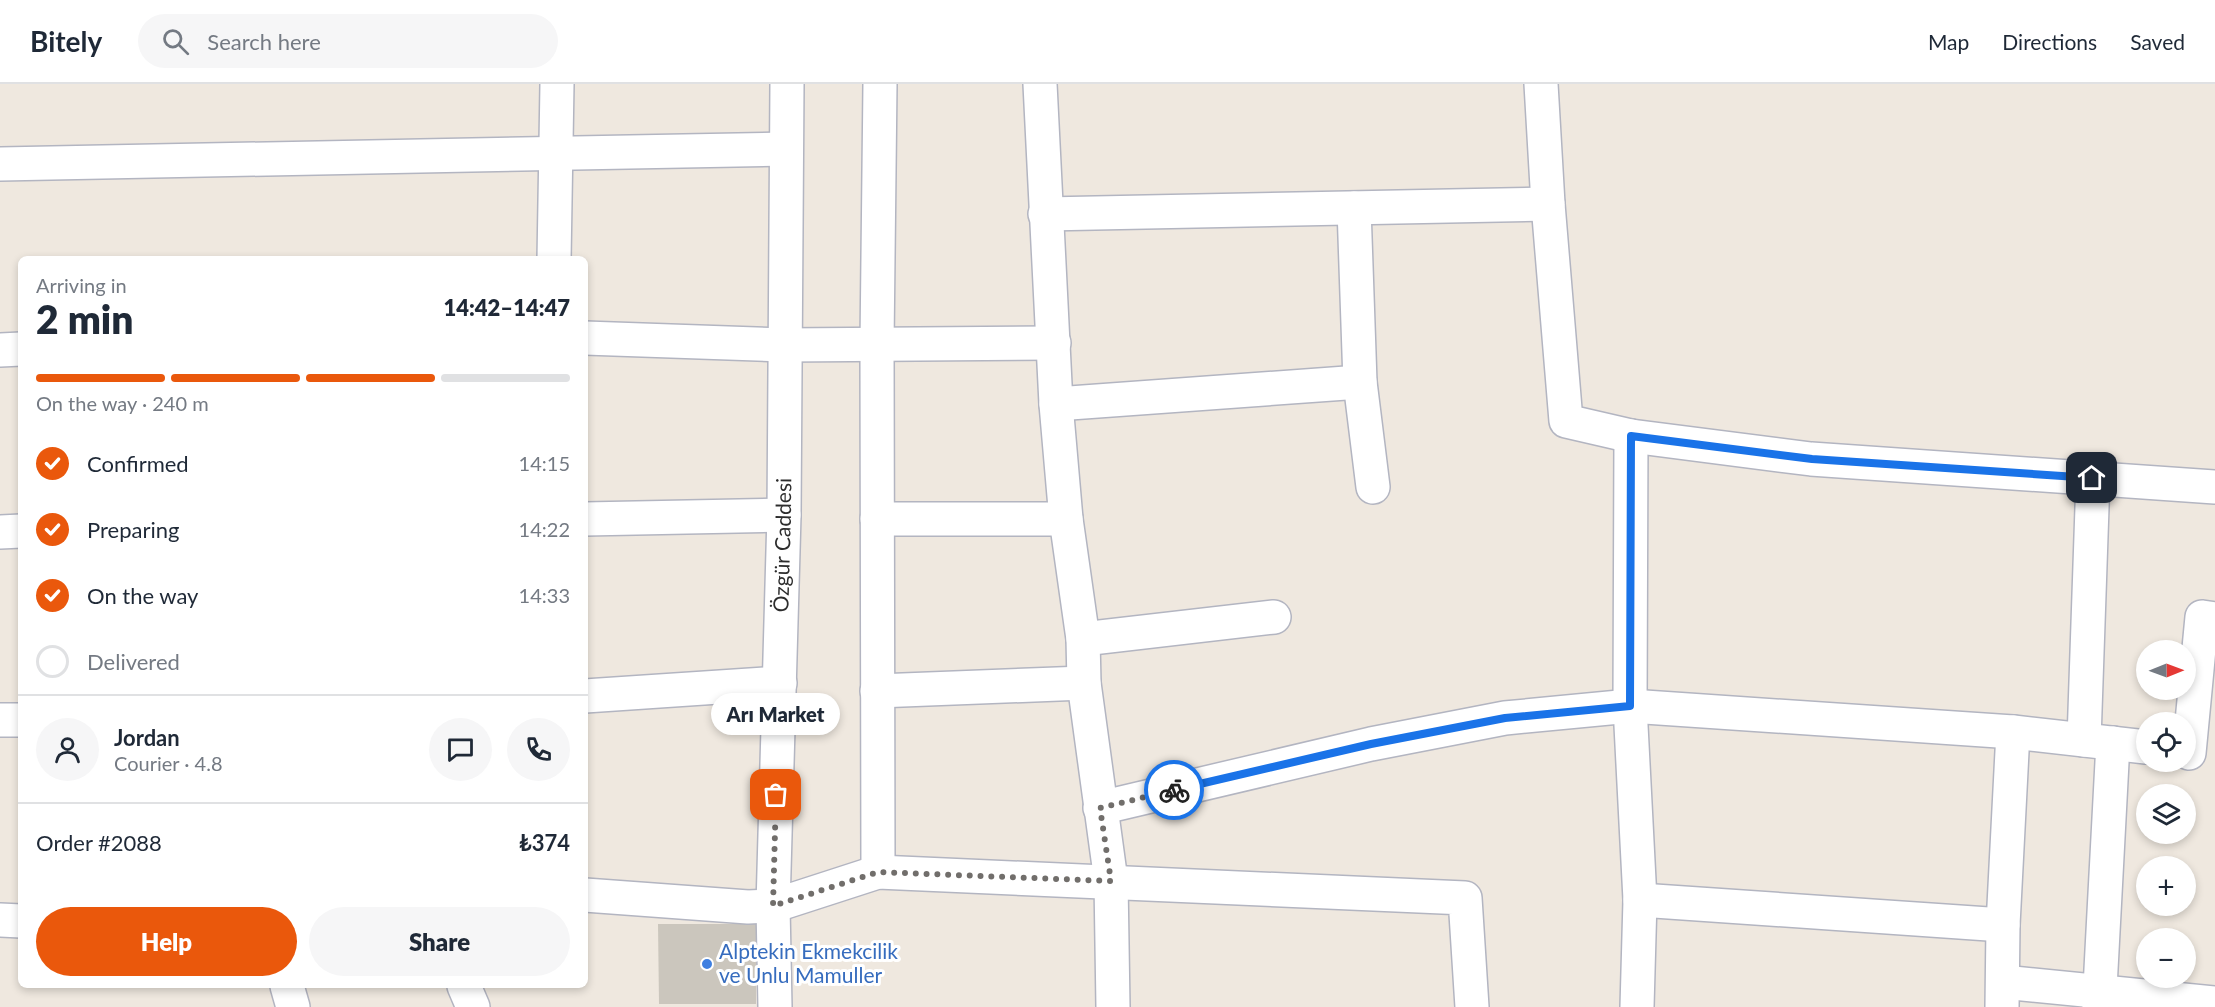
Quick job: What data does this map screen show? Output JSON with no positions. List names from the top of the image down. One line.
{"streets":{"street":["Özgür Caddesi"]},"places":["Arı Market","Alptekin Ekmekcilik ve Unlu Mamuller"],"north":"right","page":{"header":"Bitely","search":"Search here","nav":["Map","Directions","Saved"],"heading":["2 min","Arriving in","14:42–14:47"],"panel":["Jordan","Courier · 4.8","Order #2088","₺374"],"bar":"On the way · 240 m","list":[["Confirmed","14:15"],["Preparing","14:22"],["On the way","14:33"],"Delivered"],"map_buttons":["+","−"],"bubble":"Arı Market","buttons":["Help","Share"]}}
